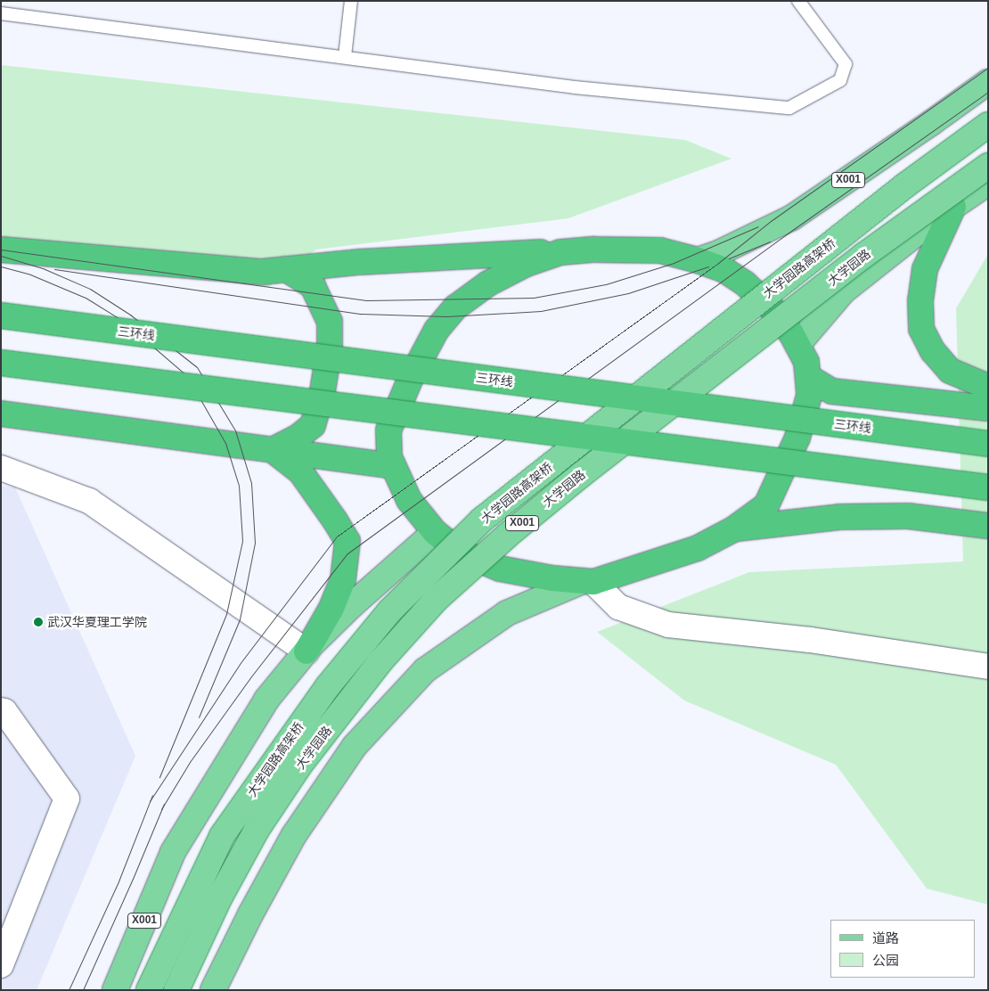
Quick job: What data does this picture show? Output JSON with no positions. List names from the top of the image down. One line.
{"streets":{"highway":["三环线"],"main road":["X001","大学园路","大学园路高架桥"]},"places":["武汉华夏理工学院"],"legend":["道路","公园"]}
